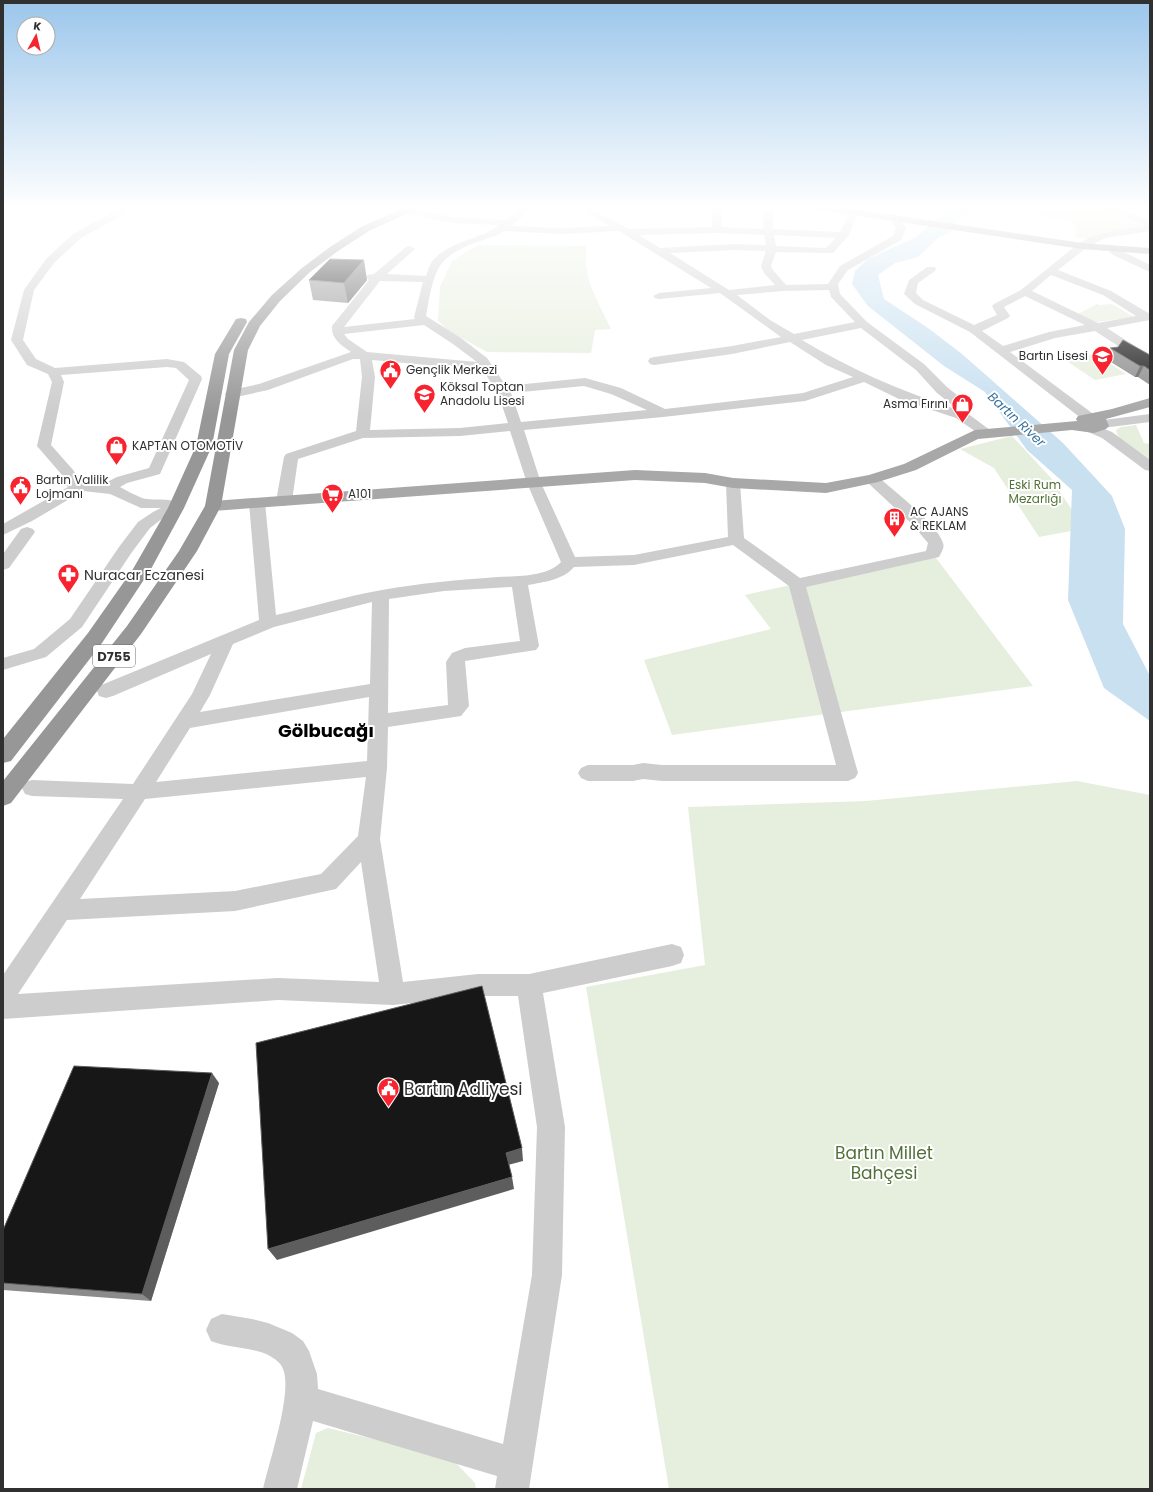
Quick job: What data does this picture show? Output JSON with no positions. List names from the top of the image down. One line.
{"streets":{"highway":["D755"]},"districts":["Gölbucağı"],"water":["Bartın River"],"parks":["Eski Rum Mezarlığı","Bartın Millet Bahçesi"],"places":{"school or university":["Bartın Lisesi","Köksal Toptan Anadolu Lisesi"],"public building":["Gençlik Merkezi","Bartın Valilik Lojmanı","Bartın Adliyesi"],"shop":["Asma Fırını","KAPTAN OTOMOTİV"],"supermarket":["A101"],"building":["AC AJANS & REKLAM"],"pharmacy":["Nuracar Eczanesi"]},"north":"top"}
